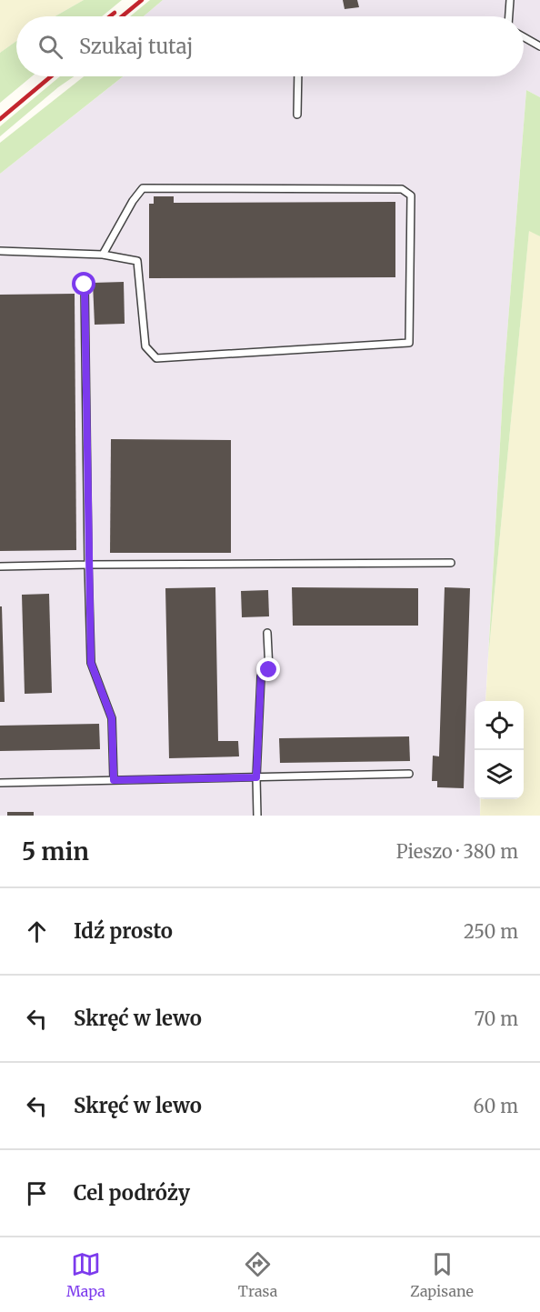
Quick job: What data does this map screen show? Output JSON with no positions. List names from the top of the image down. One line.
{"page":{"search":"Szukaj tutaj","heading":["5 min","Pieszo · 380 m"],"list":[["Idź prosto","250 m"],["Skręć w lewo","70 m"],["Skręć w lewo","60 m"],"Cel podróży"],"nav":["Mapa","Trasa","Zapisane"]}}
